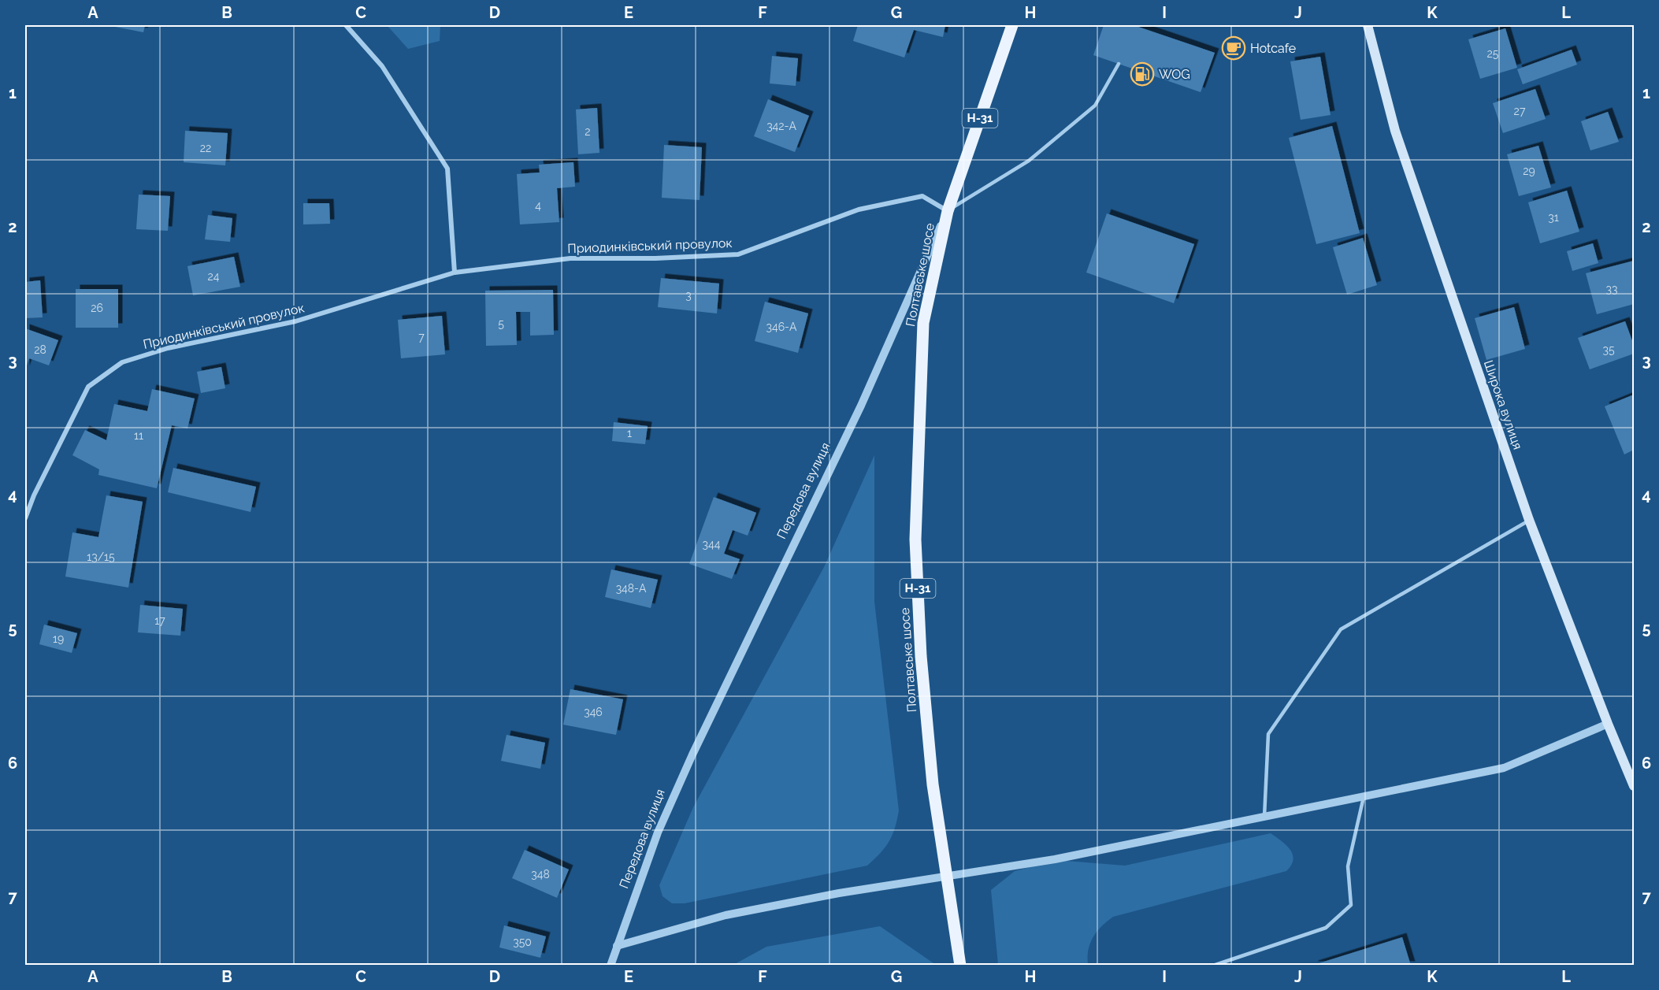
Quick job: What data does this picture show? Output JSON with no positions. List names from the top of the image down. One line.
{"streets":{"main road":["Н-31","Полтавське шосе","Широка вулиця","Передова вулиця"],"street":["Приодинківський провулок"]},"crossings":[["Приодинківський провулок","Полтавське шосе"],["Приодинківський провулок","Передова вулиця"],["Полтавське шосе","Передова вулиця"]],"places":{"cafe":["Hotcafe"],"fuel station":["WOG"]},"house_numbers":["25","27","342-А","2","22","29","4","31","24","33","3","26","5","346-А","7","28","35","1","11","344","13/15","348-А","17","19","346","348","350"],"grid":{"columns":["A","B","C","D","E","F","G","H","I","J","K","L"],"rows":["1","2","3","4","5","6","7"]}}
